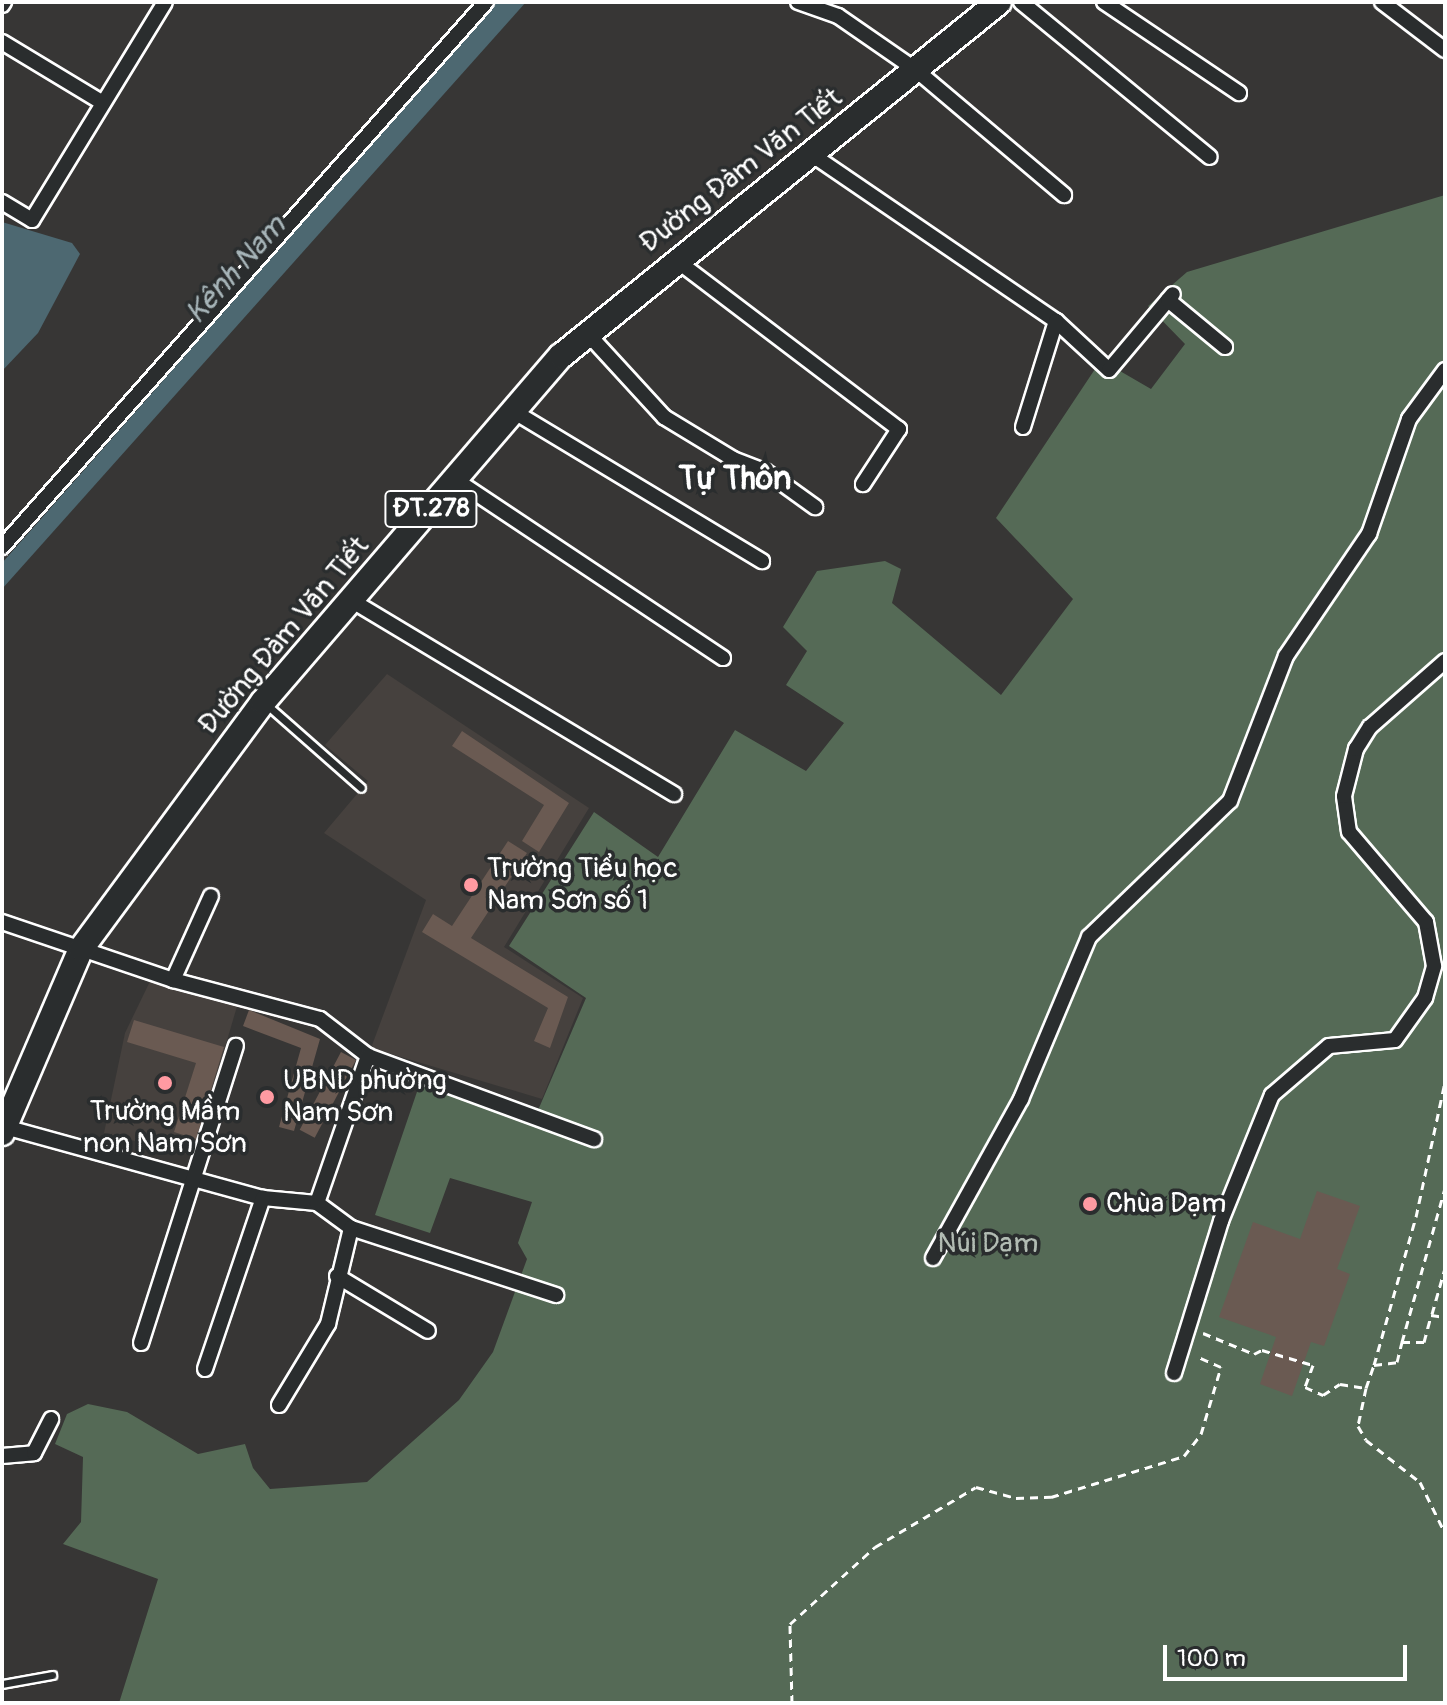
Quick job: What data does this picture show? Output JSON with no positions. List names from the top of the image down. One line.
{"streets":{"main road":["Đường Đàm Văn Tiết","ĐT.278"]},"districts":["Tự Thôn"],"water":["Kênh Nam"],"parks":["Núi Dạm"],"places":["Trường Tiểu học Nam Sơn số 1","Trường Mầm non Nam Sơn","UBND phường Nam Sơn","Chùa Dạm"],"scale_bar":"100 m"}
